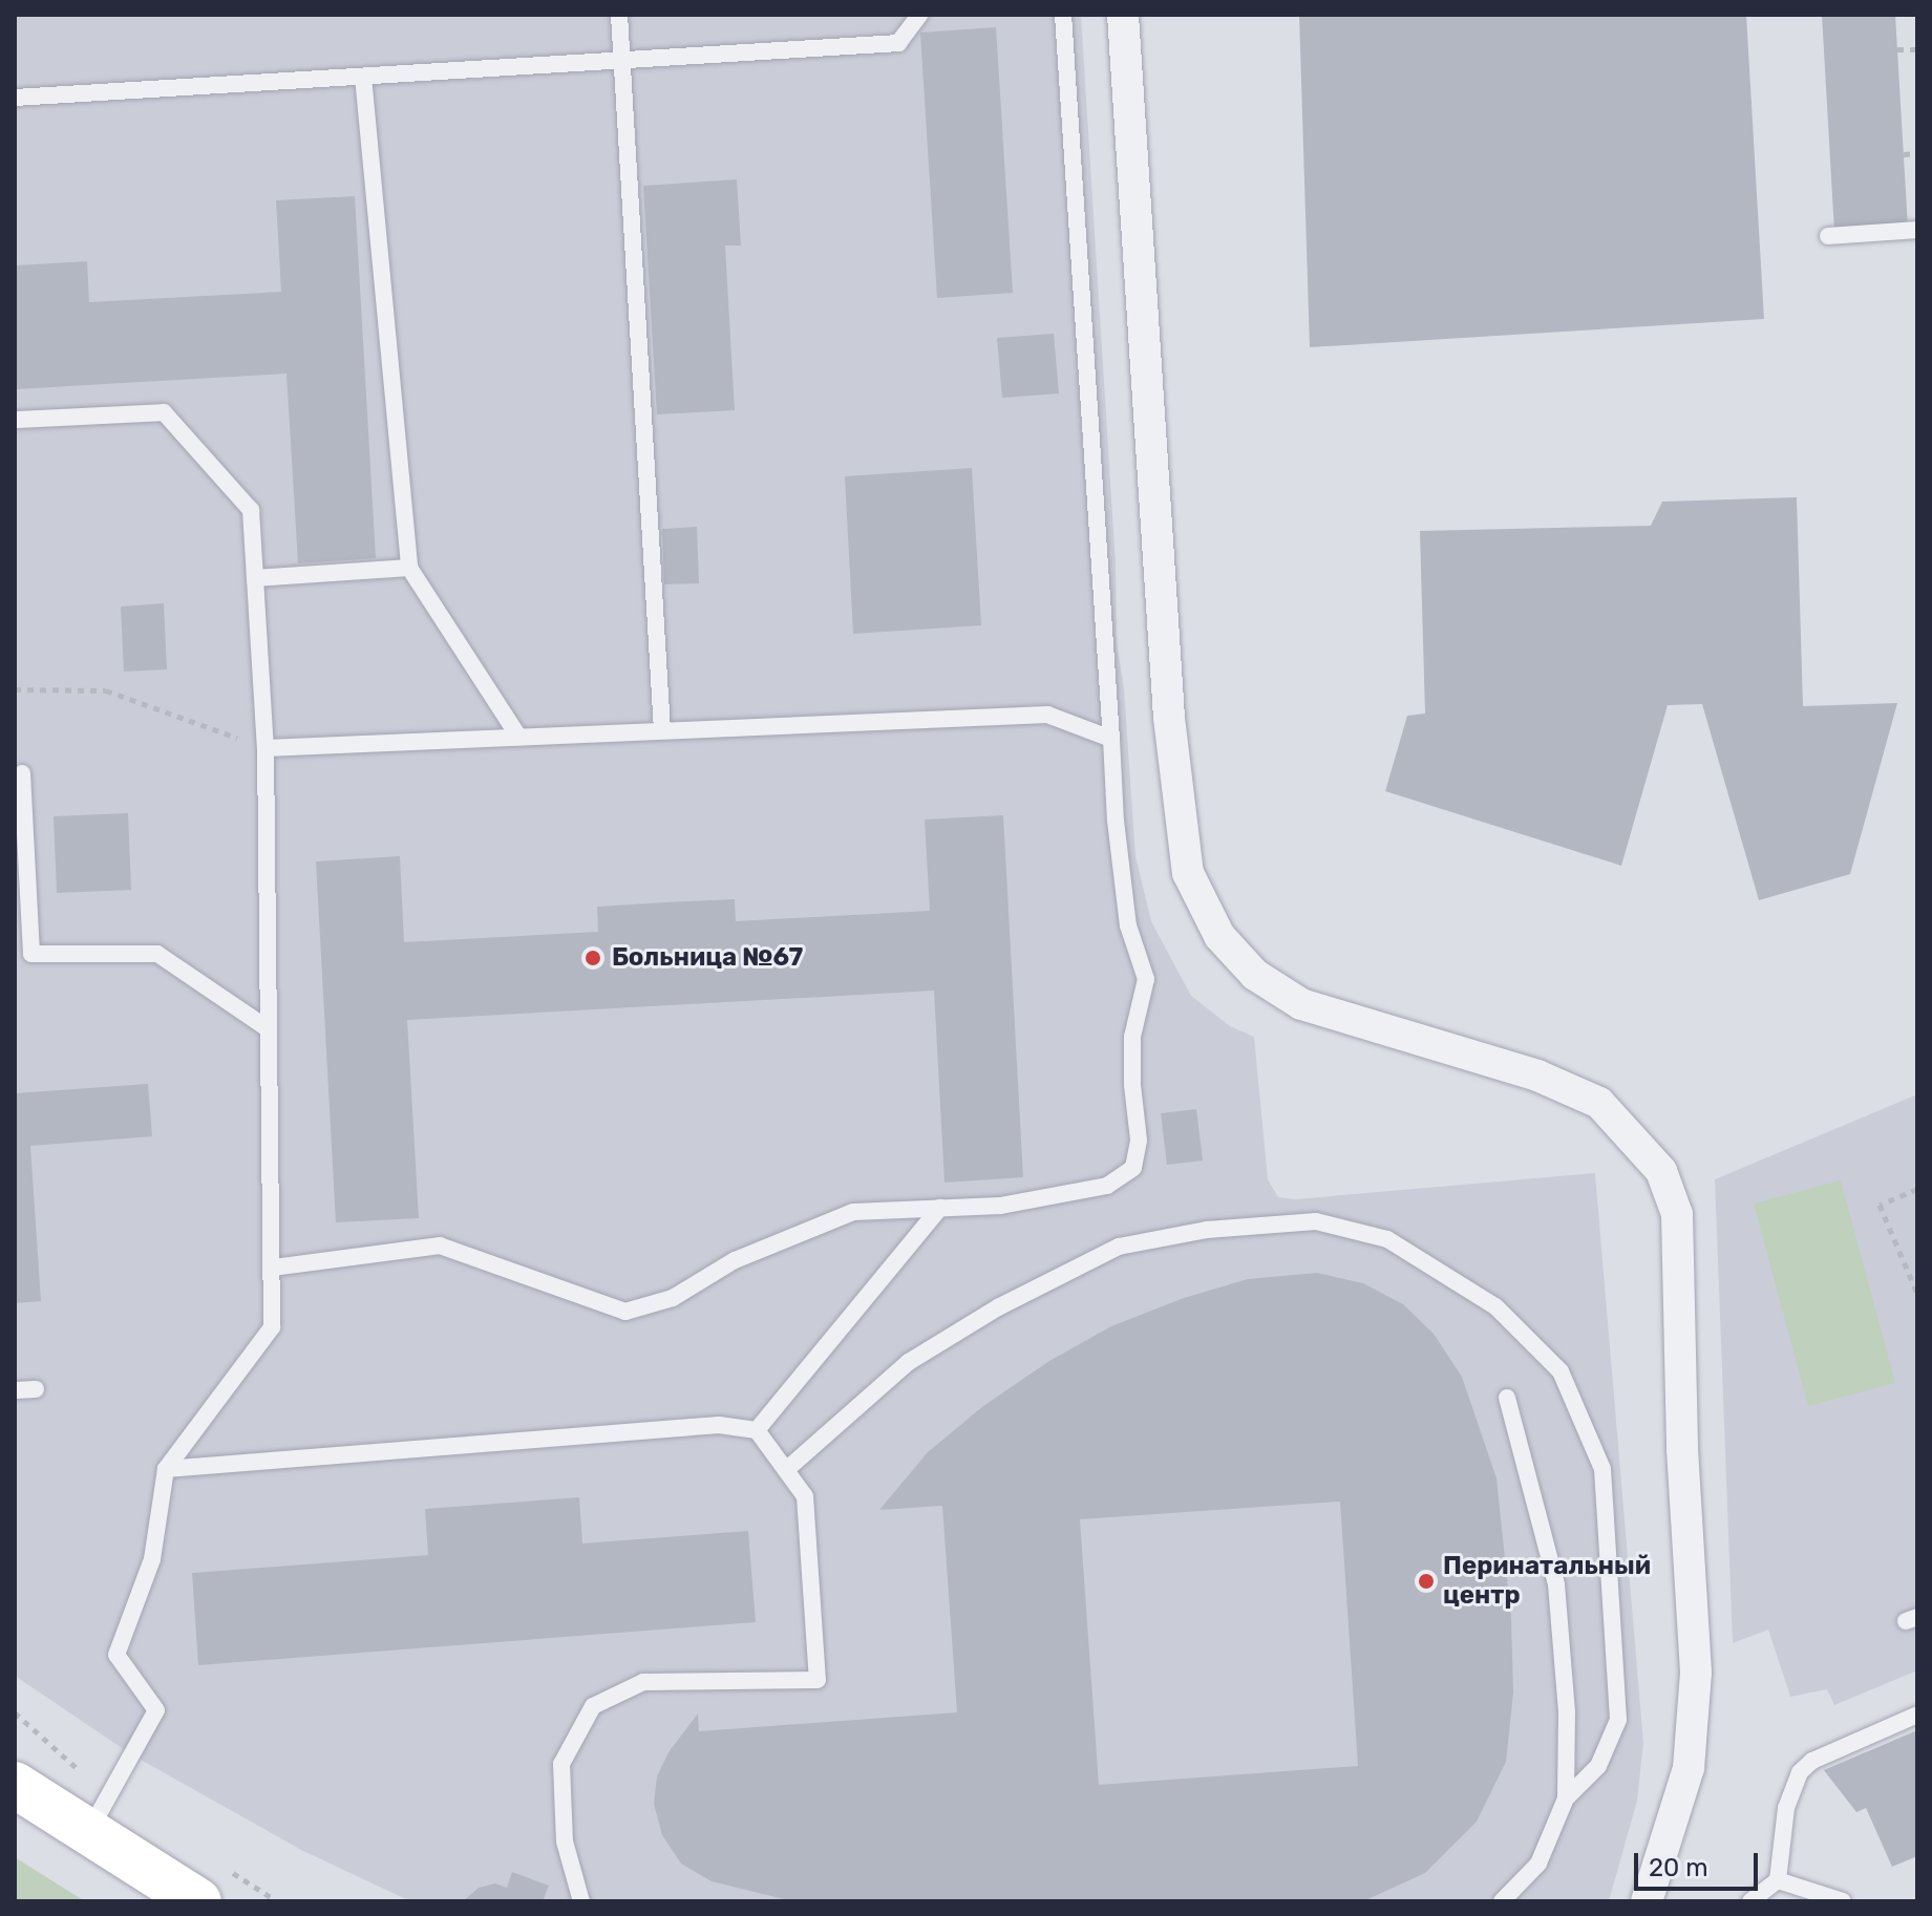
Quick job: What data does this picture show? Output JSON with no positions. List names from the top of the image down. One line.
{"places":["Больница №67","Перинатальный центр"],"scale_bar":"20 m"}
